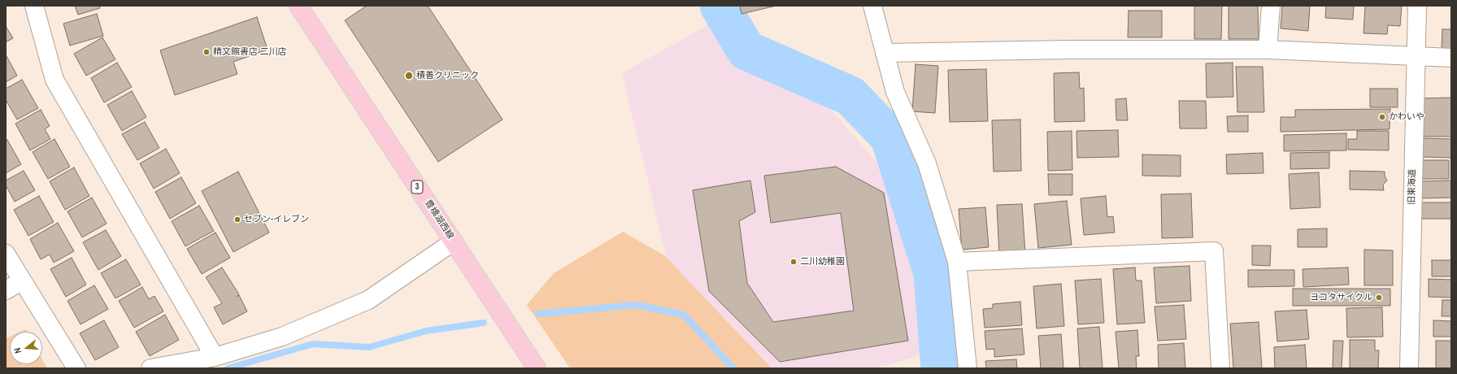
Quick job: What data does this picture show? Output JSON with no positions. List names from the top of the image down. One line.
{"streets":{"main road":["3","豊橋湖西線"],"street":["旧東海道"]},"places":["精文館書店 二川店","積善クリニック","かわいや","セブン-イレブン","二川幼稚園","ヨコタサイクル"],"north":"left"}
